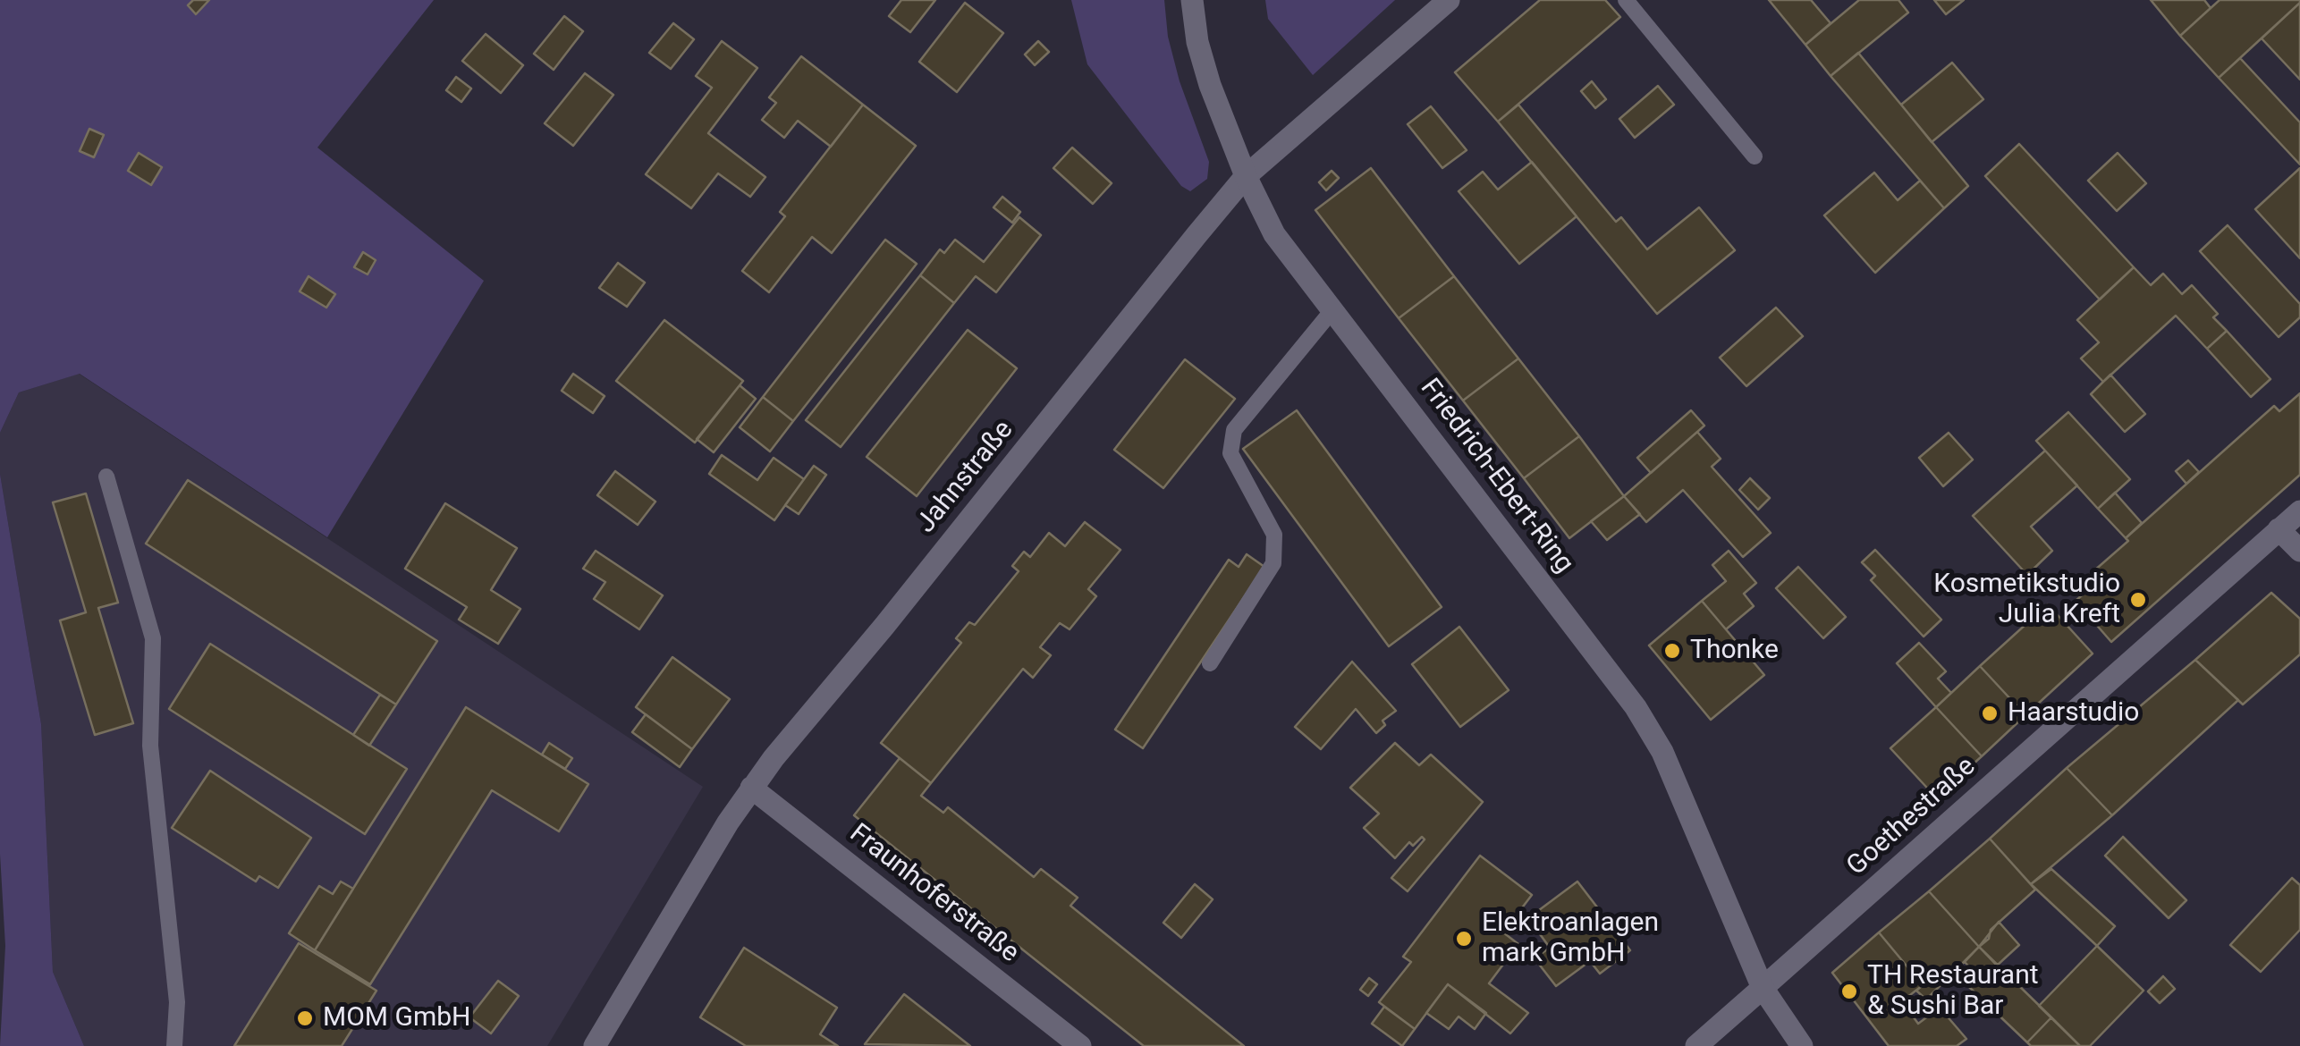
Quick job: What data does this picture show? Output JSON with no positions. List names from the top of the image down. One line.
{"streets":{"street":["Friedrich-Ebert-Ring","Jahnstraße","Goethestraße","Fraunhoferstraße"]},"crossings":[["Friedrich-Ebert-Ring","Jahnstraße"],["Friedrich-Ebert-Ring","Goethestraße"],["Jahnstraße","Fraunhoferstraße"]],"places":["Kosmetikstudio Julia Kreft","Thonke","Haarstudio","Elektroanlagen mark GmbH","TH Restaurant & Sushi Bar","MOM GmbH"]}
